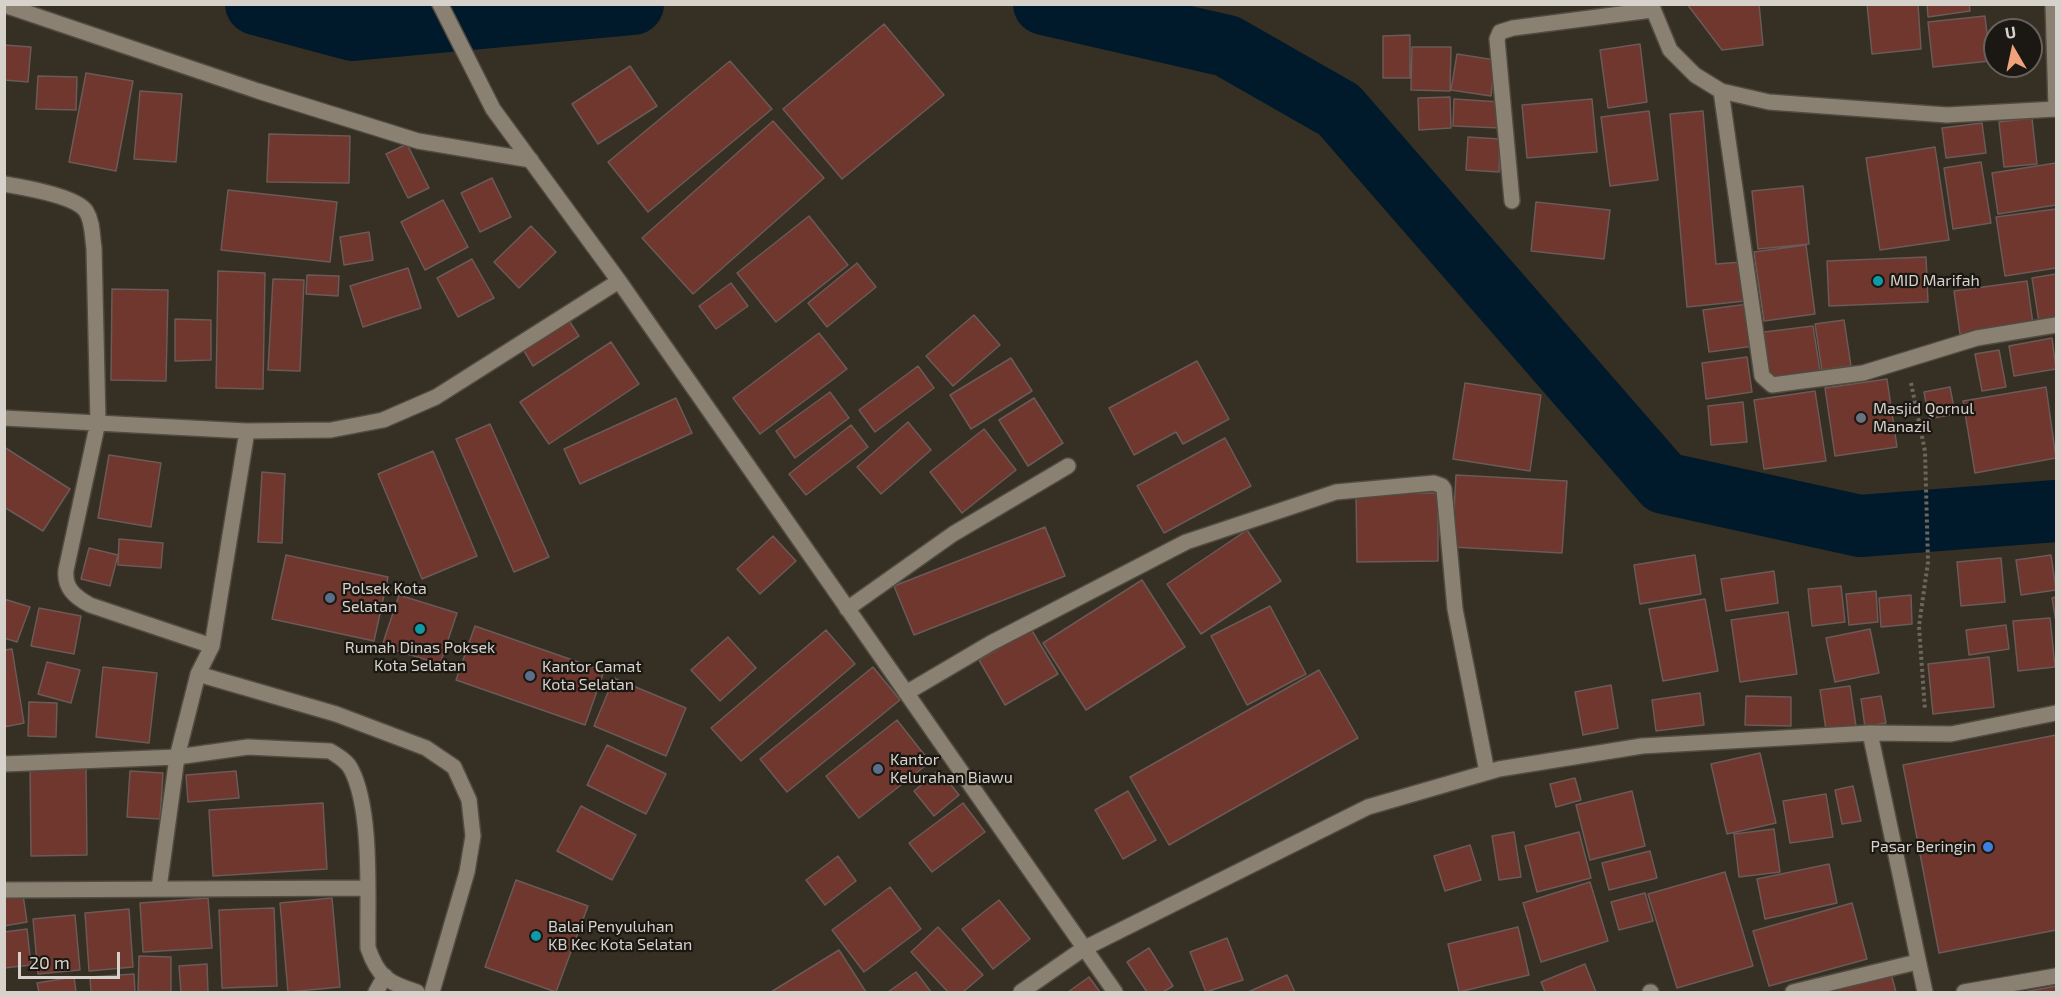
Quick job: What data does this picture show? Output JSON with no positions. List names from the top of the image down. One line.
{"places":["MID Marifah","Masjid Qornul Manazil","Polsek Kota Selatan","Rumah Dinas Poksek Kota Selatan","Kantor Camat Kota Selatan","Kantor Kelurahan Biawu","Pasar Beringin","Balai Penyuluhan KB Kec Kota Selatan"],"scale_bar":"20 m","north":"top"}
